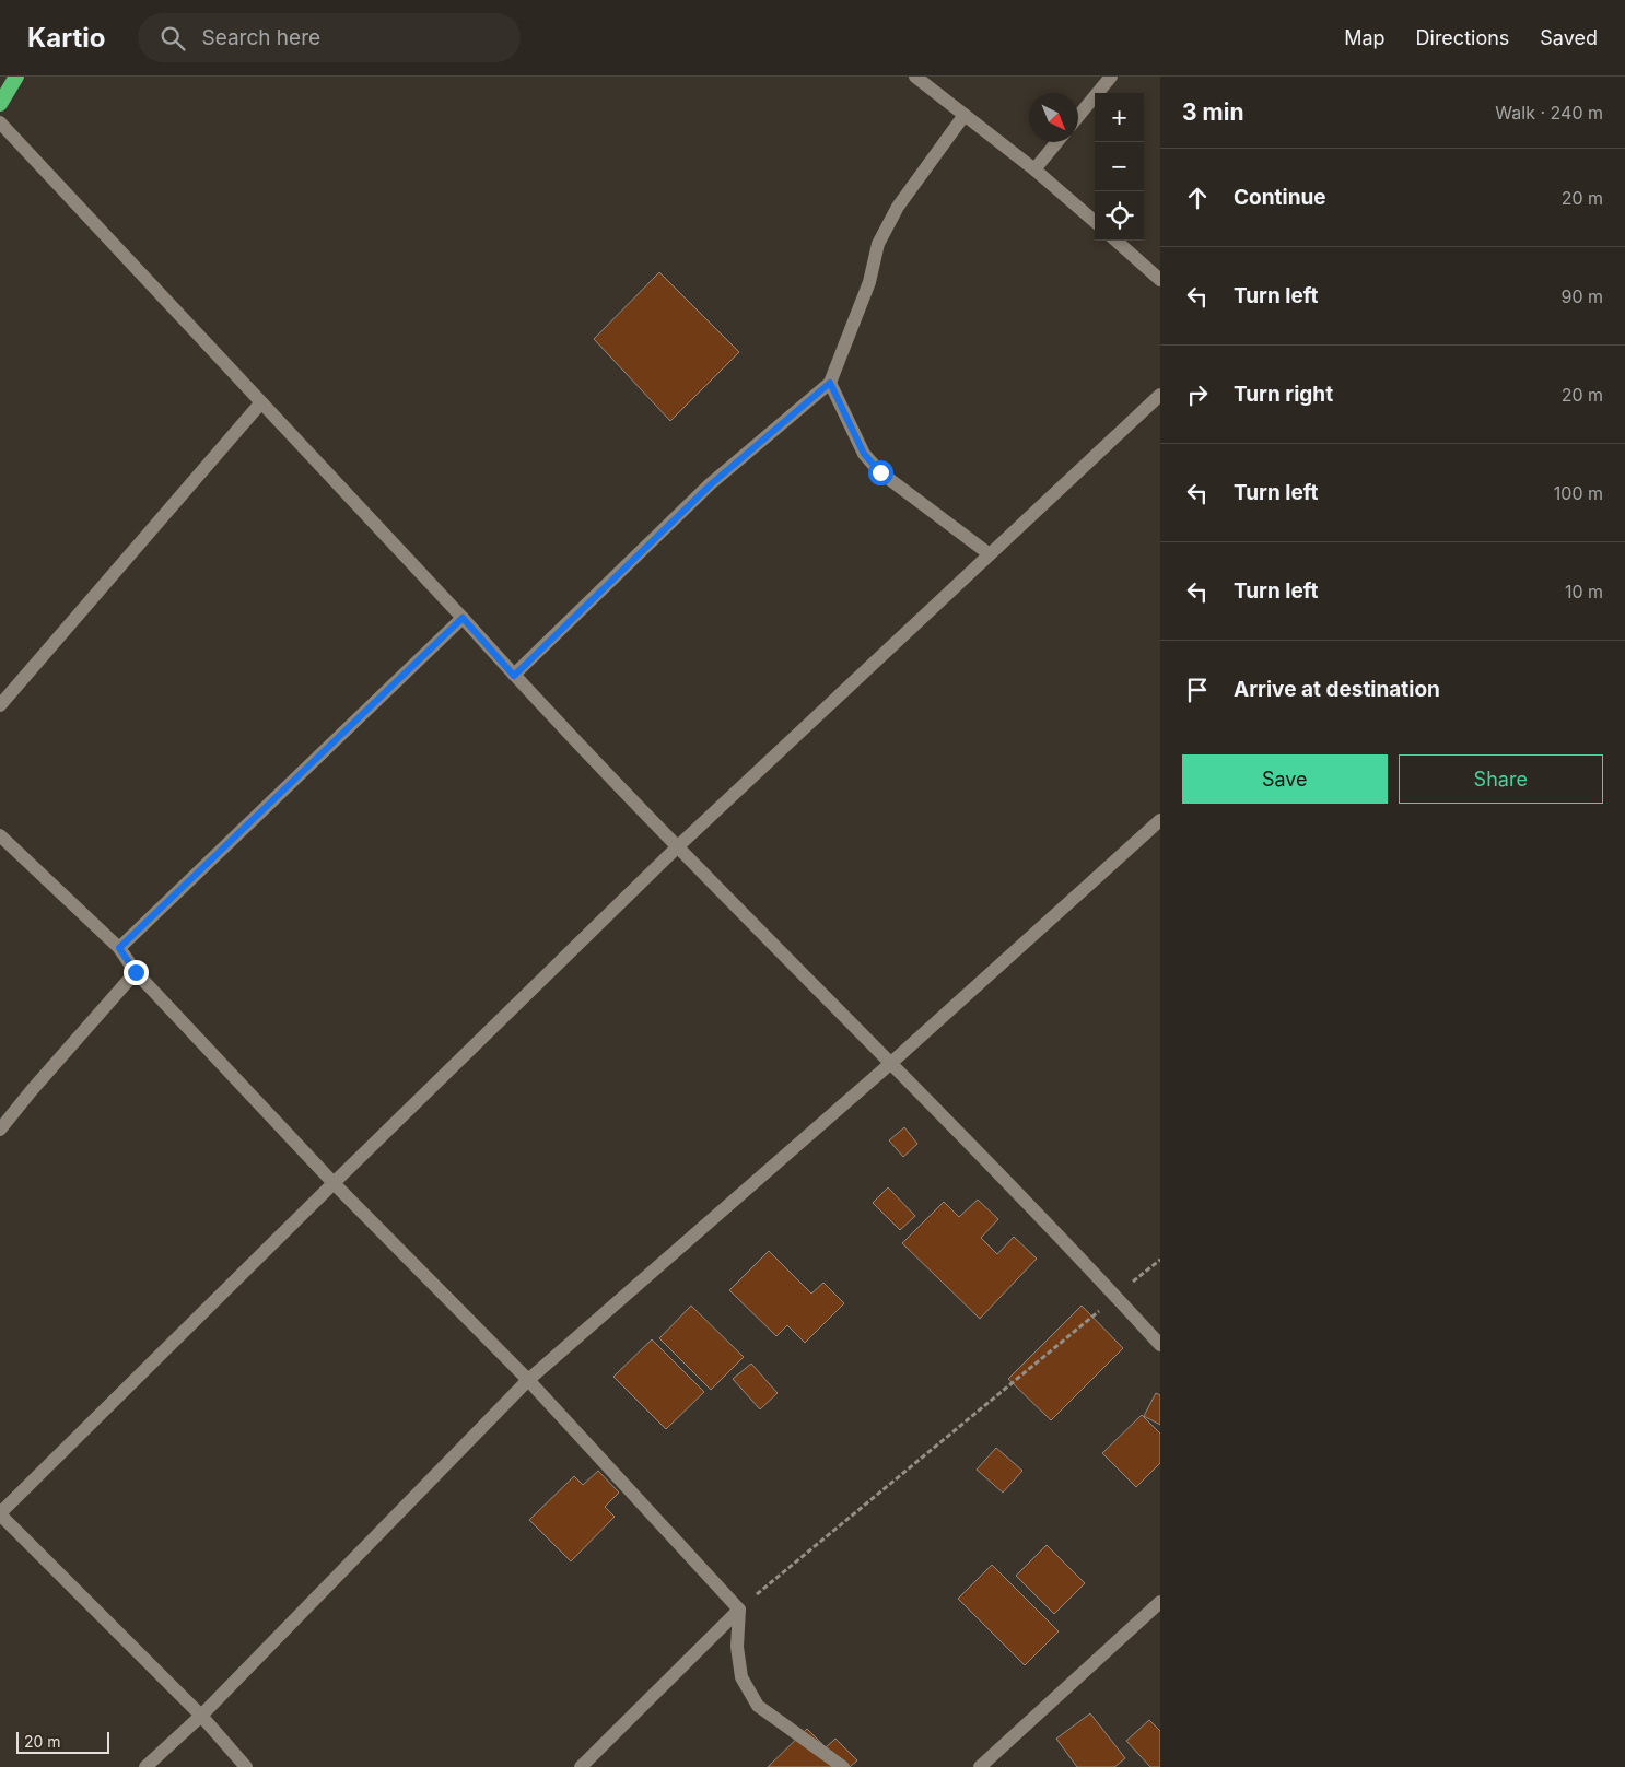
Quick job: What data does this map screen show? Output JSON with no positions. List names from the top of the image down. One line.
{"scale_bar":"20 m","north":"bottom right","page":{"header":"Kartio","search":"Search here","nav":["Map","Directions","Saved"],"heading":["3 min","Walk · 240 m"],"map_buttons":["+","−"],"list":[["Continue","20 m"],["Turn left","90 m"],["Turn right","20 m"],["Turn left","100 m"],["Turn left","10 m"],"Arrive at destination"],"buttons":["Save","Share"],"scale":"20 m"}}
